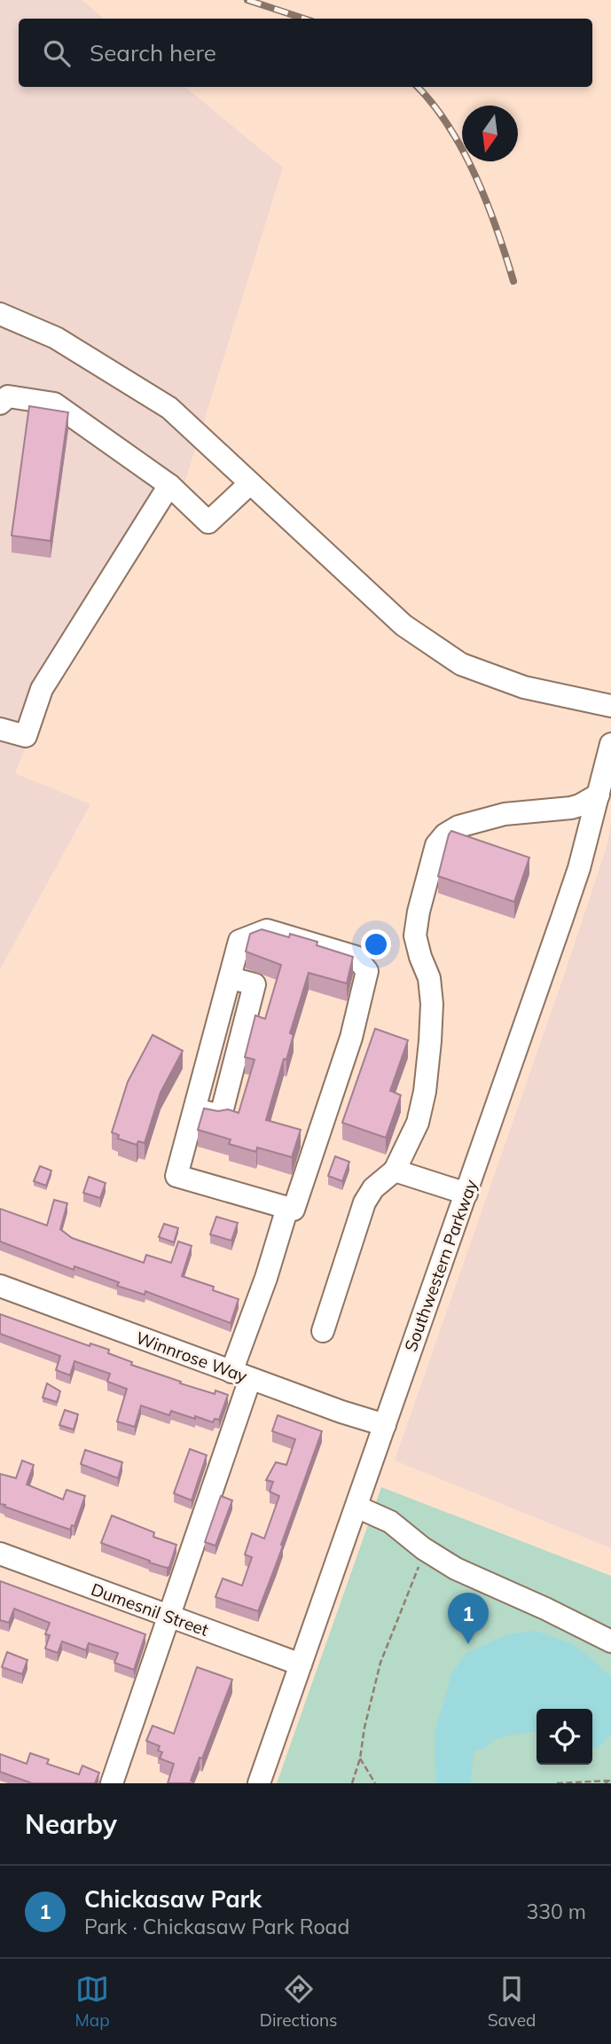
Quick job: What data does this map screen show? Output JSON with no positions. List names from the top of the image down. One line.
{"streets":{"street":["Southwestern Parkway","Winnrose Way","Dumesnil Street"]},"crossings":[["Southwestern Parkway","Winnrose Way"],["Southwestern Parkway","Dumesnil Street"]],"north":"bottom","page":{"search":"Search here","pins":"1","heading":"Nearby","list":[{"mark":"1","name":"Chickasaw Park","note":"Park · Chickasaw Park Road","value":"330 m"}],"nav":["Map","Directions","Saved"]}}
